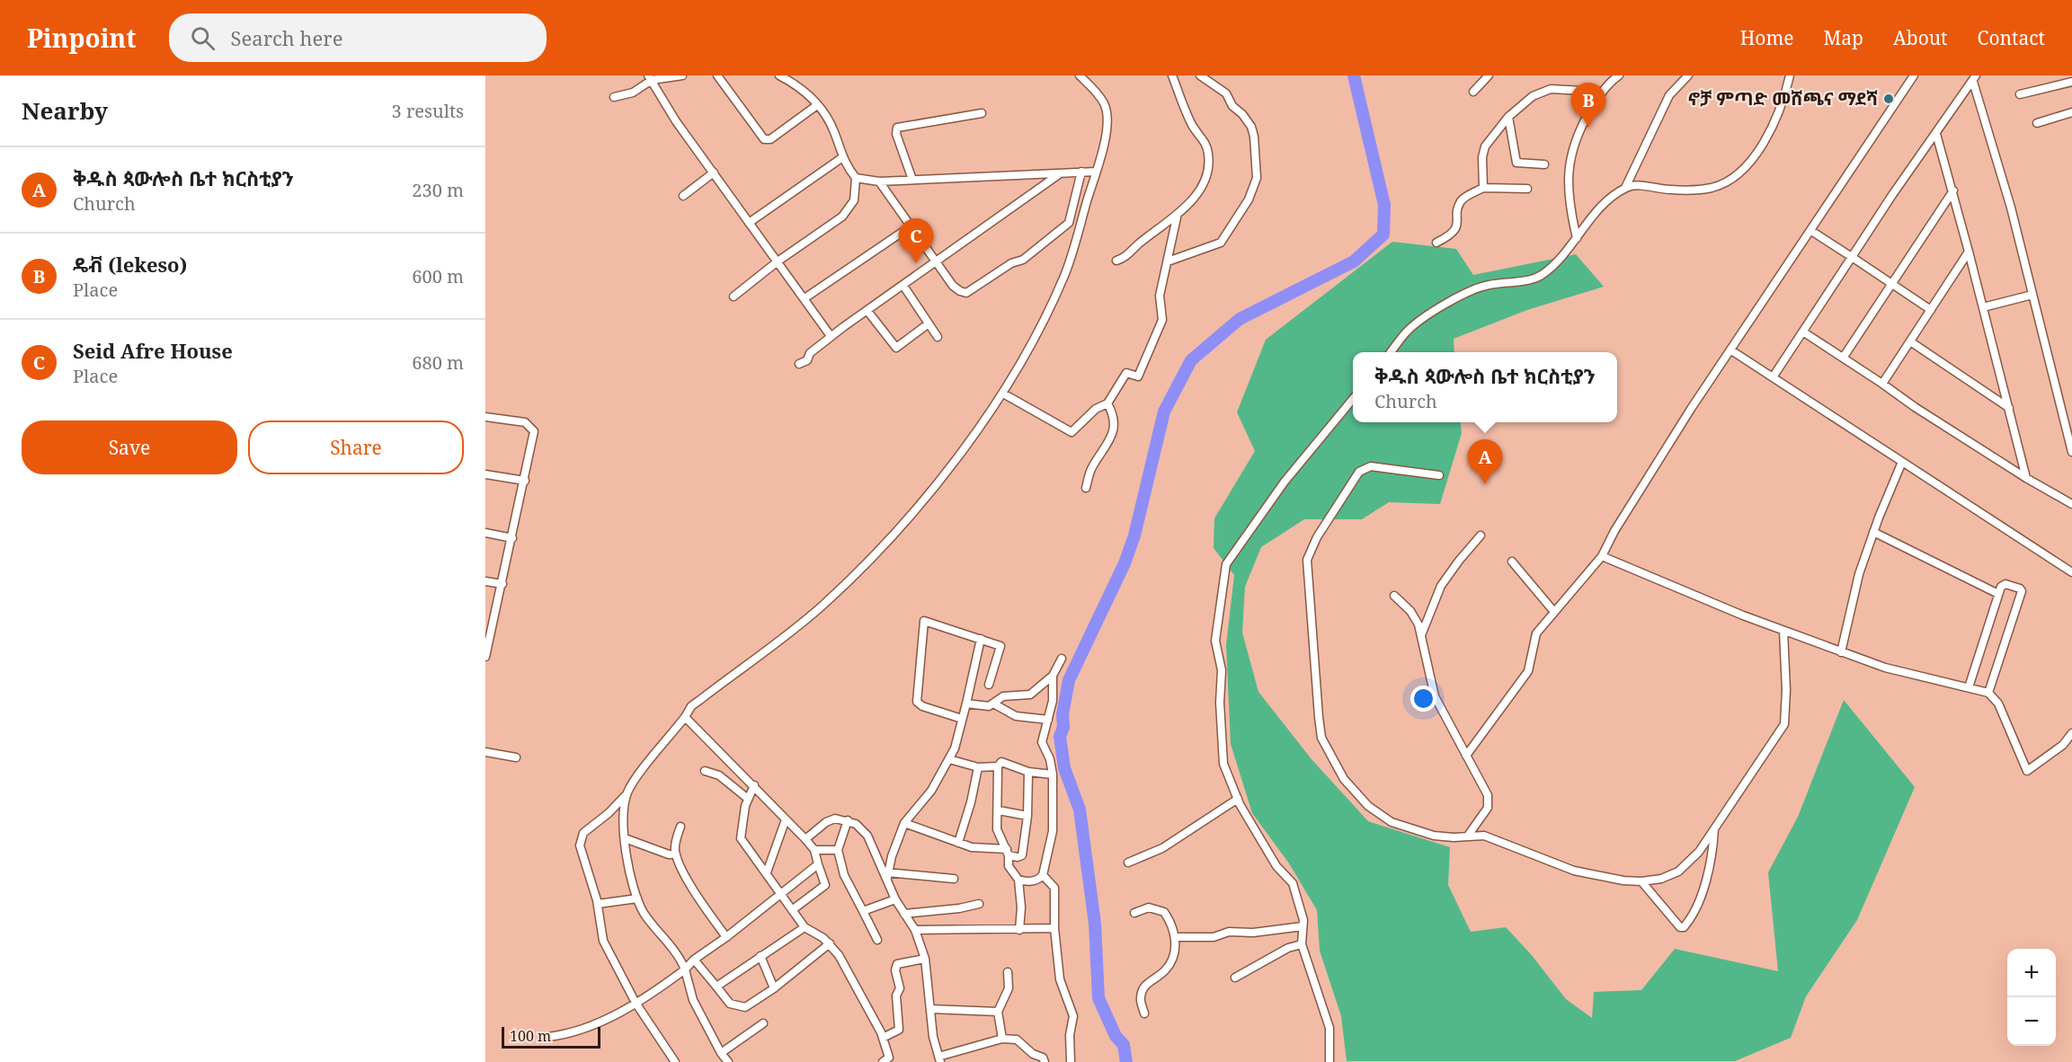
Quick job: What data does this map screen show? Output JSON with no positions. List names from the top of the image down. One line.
{"places":["ኖቻ ምጣድ መሸጫና ማደሻ"],"scale_bar":"100 m","page":{"header":"Pinpoint","search":"Search here","nav":["Home","Map","About","Contact"],"heading":["Nearby","3 results"],"pins":["B","C","A"],"list":[{"mark":"A","name":"ቅዱስ ጳውሎስ ቤተ ክርስቲያን","note":"Church","value":"230 m"},{"mark":"B","name":"ዴቭ (lekeso)","note":"Place","value":"600 m"},{"mark":"C","name":"Seid Afre House","note":"Place","value":"680 m"}],"popup":["ቅዱስ ጳውሎስ ቤተ ክርስቲያን","Church"],"buttons":["Save","Share"],"map_buttons":["+","−"],"scale":"100 m"}}
